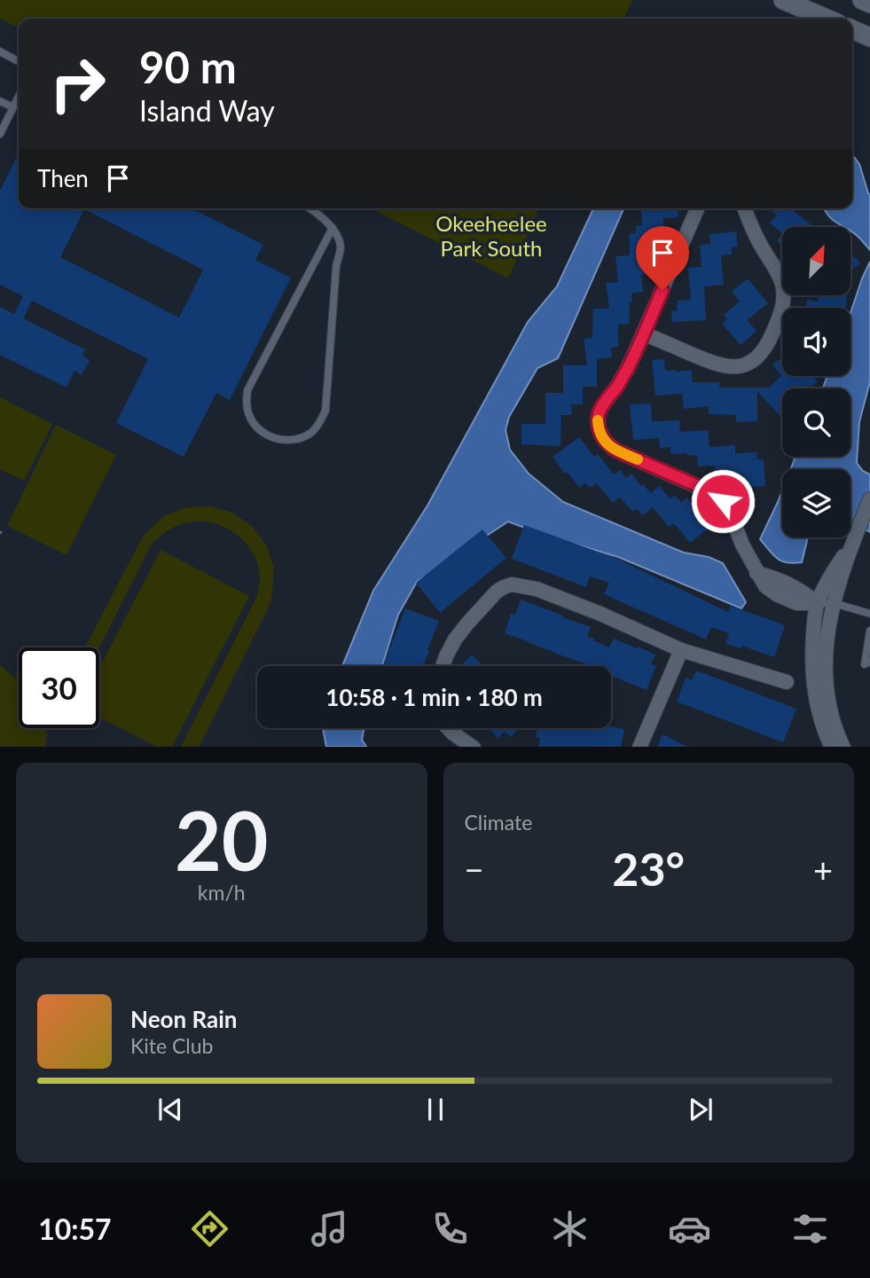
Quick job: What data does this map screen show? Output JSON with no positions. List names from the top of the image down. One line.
{"parks":["Okeeheelee Park South"],"north":"top right","page":{"turn":["90 m","Island Way"],"then":"Then","limit":"30","trip":"10:58 · 1 min · 180 m","tile":[["20","km/h"],"Climate"],"heat":["−","23°","+"],"song":["Neon Rain","Kite Club"],"tabs":"10:57"}}
